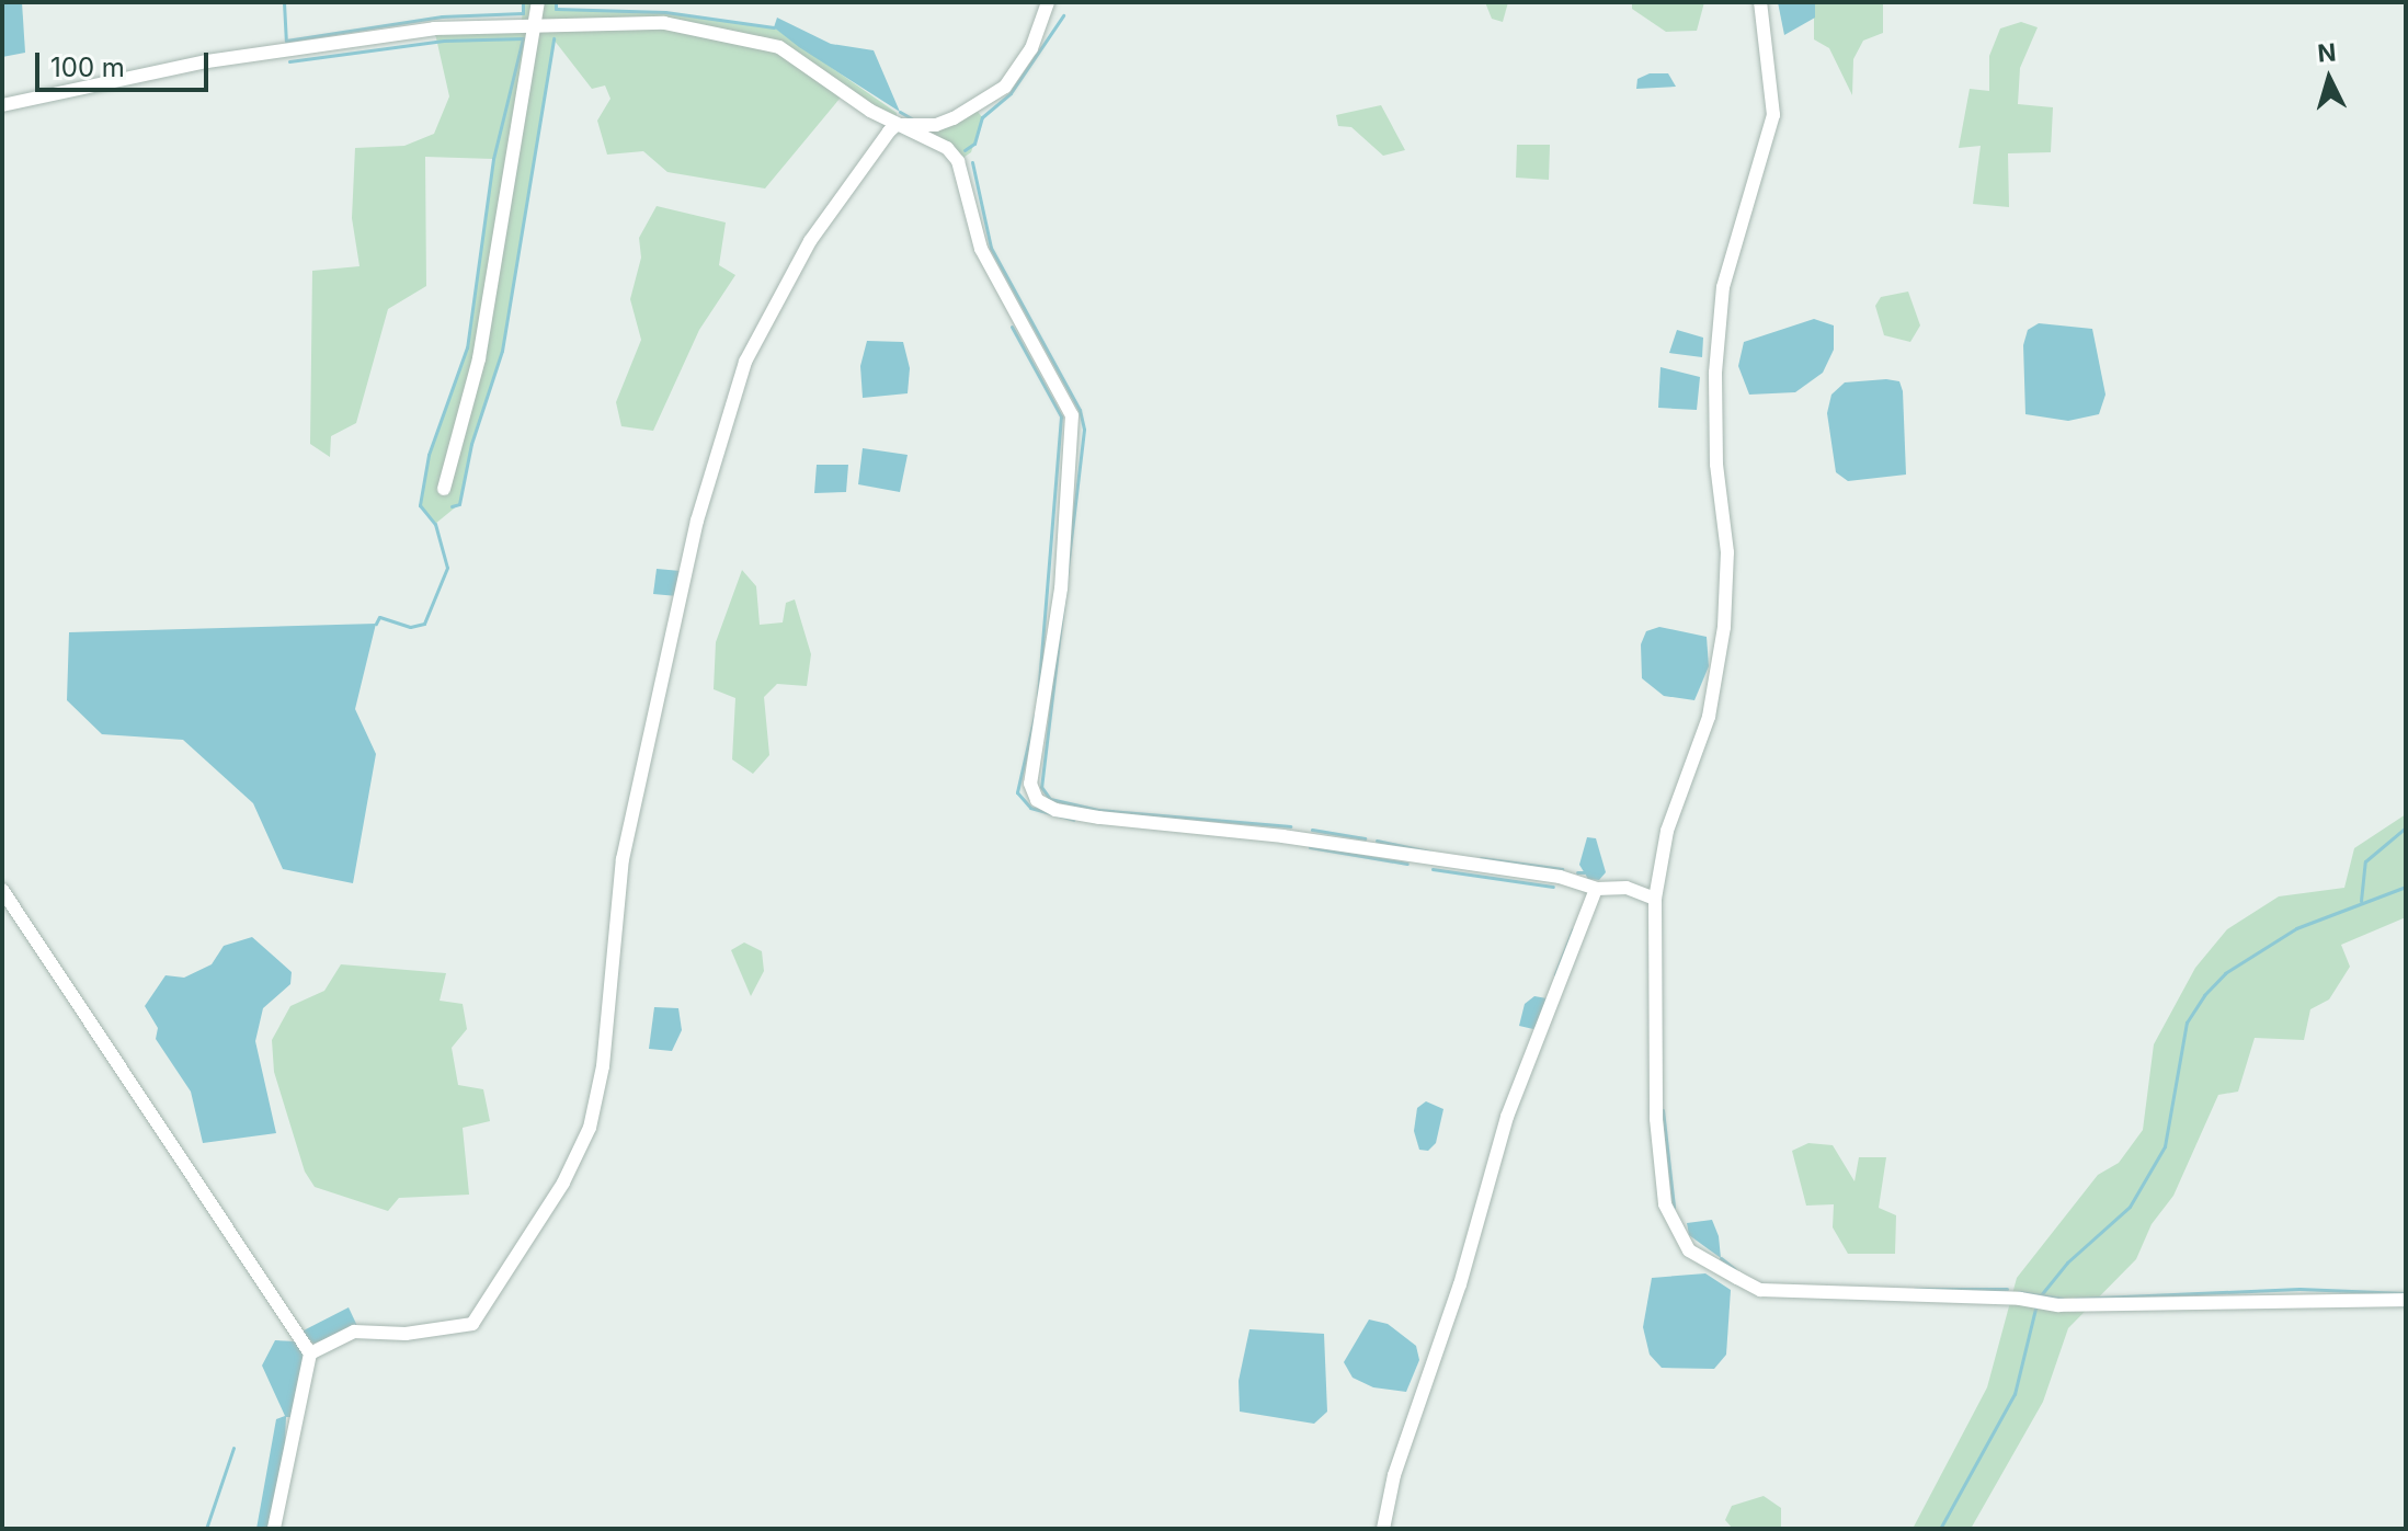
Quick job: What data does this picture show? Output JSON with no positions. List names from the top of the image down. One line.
{"scale_bar":"100 m","north":"top"}
